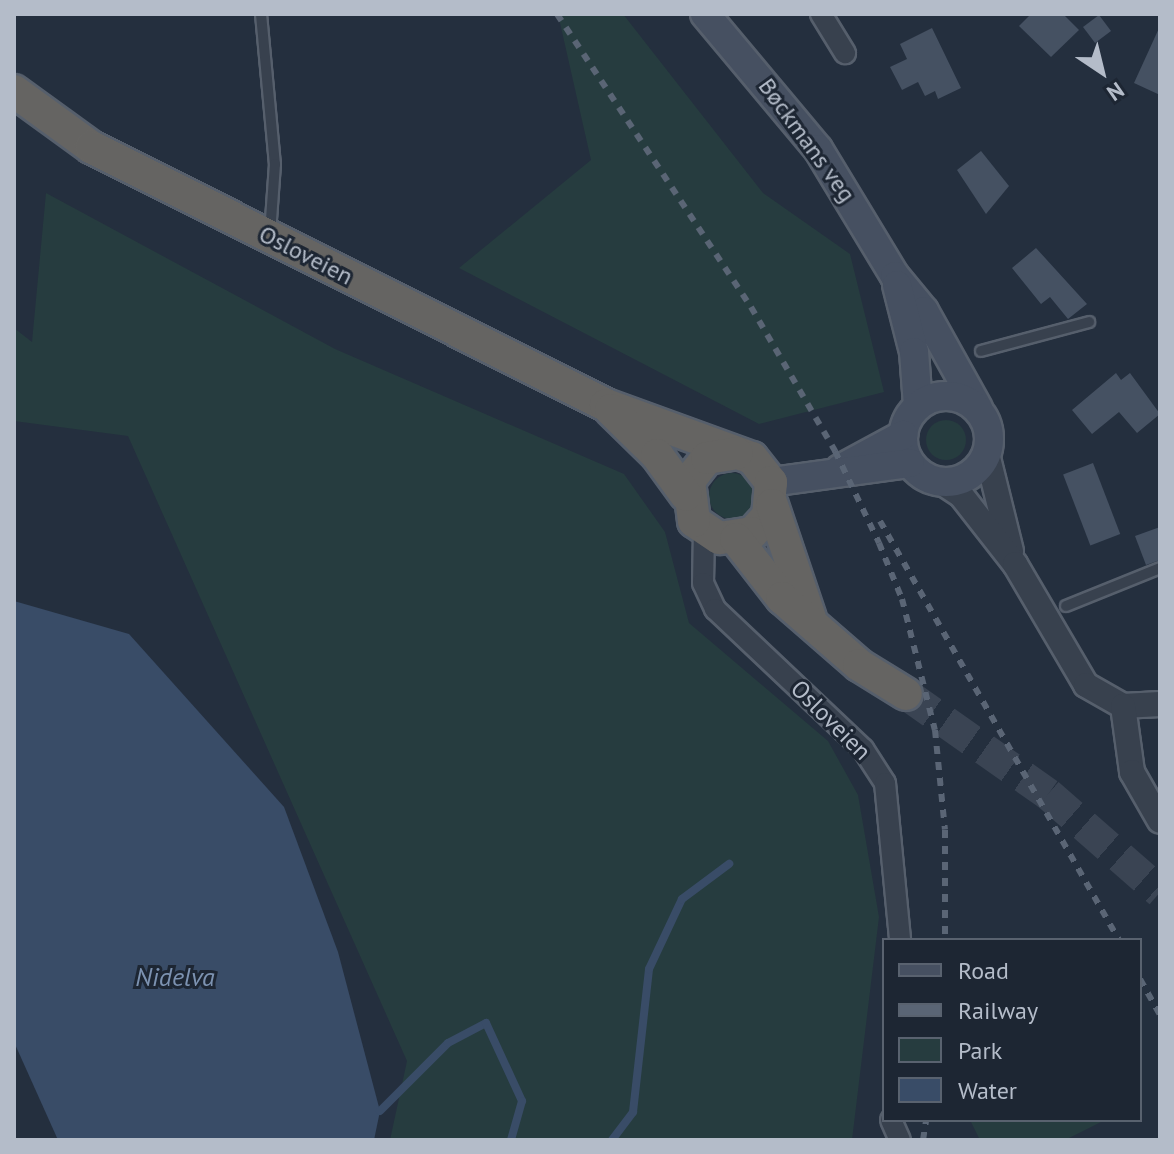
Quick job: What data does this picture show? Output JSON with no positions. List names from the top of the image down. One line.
{"streets":{"highway":["Osloveien"],"main road":["Bøckmans veg"]},"water":["Nidelva"],"legend":["Road","Railway","Park","Water"],"north":"bottom right"}
